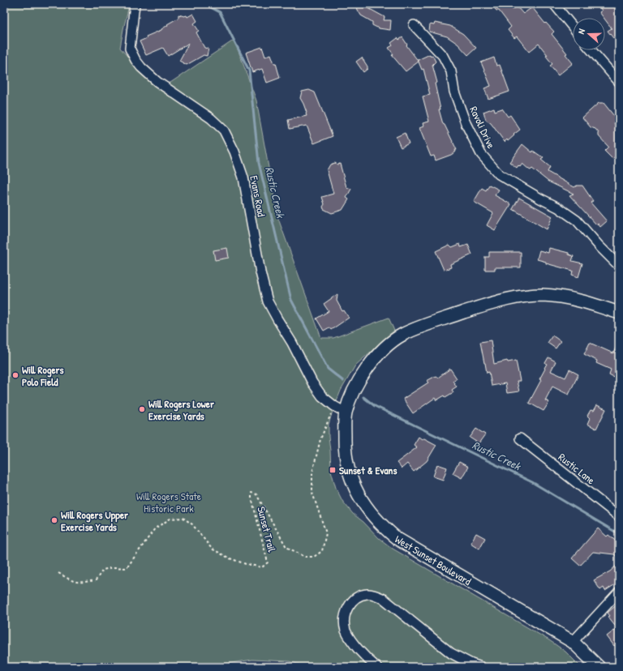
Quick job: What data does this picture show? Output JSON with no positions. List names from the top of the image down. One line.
{"streets":{"main road":["West Sunset Boulevard"],"street":["Ravoli Drive","Evans Road","Rustic Lane"],"path":["Sunset Trail"]},"crossings":[["Evans Road","West Sunset Boulevard"]],"water":["Rustic Creek"],"parks":["Will Rogers State Historic Park"],"places":{"other":["Will Rogers Polo Field","Will Rogers Lower Exercise Yards","Will Rogers Upper Exercise Yards"],"transit":["Sunset & Evans"]},"north":"left"}
